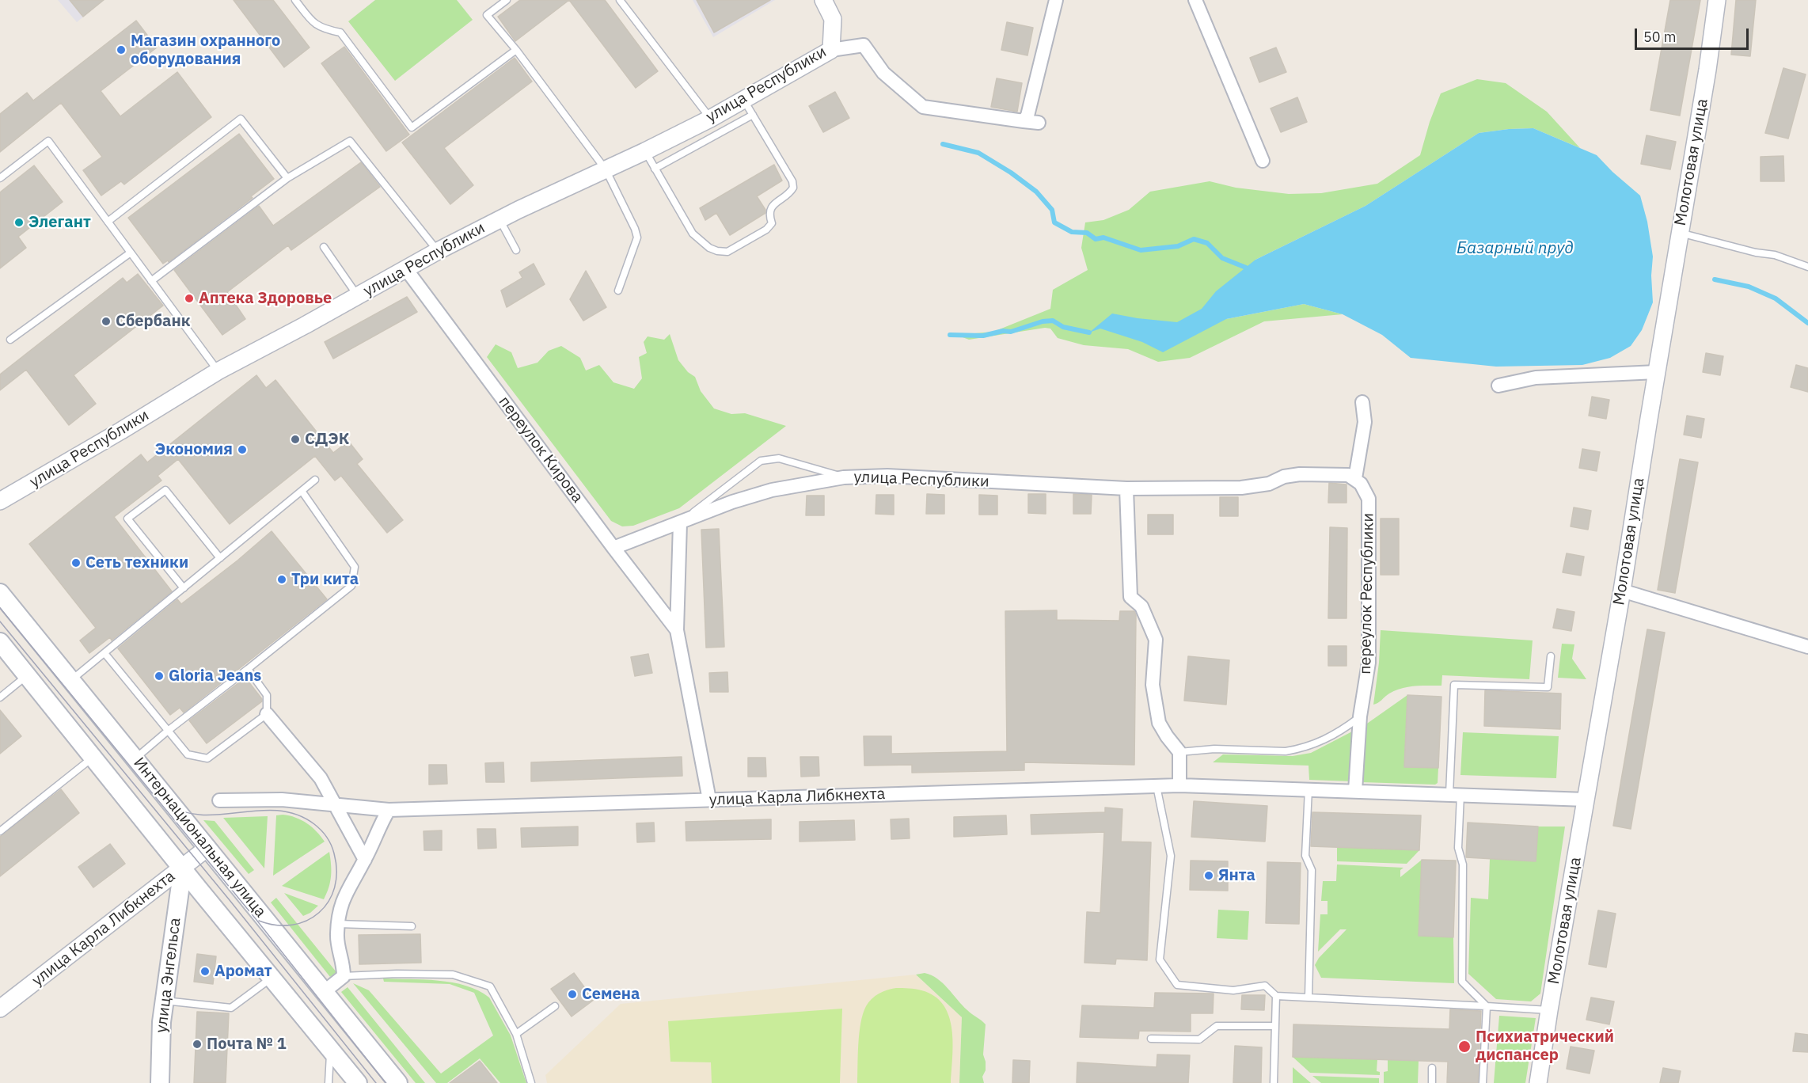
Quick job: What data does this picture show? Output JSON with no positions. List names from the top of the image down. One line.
{"streets":{"main road":["Интернациональная улица","улица Энгельса"],"street":["улица Республики","Молотовая улица","переулок Кирова","переулок Республики","улица Карла Либкнехта"]},"crossings":[["улица Республики","переулок Кирова"],["улица Республики","переулок Республики"],["Молотовая улица","улица Карла Либкнехта"],["переулок Кирова","улица Карла Либкнехта"],["переулок Республики","улица Карла Либкнехта"],["улица Карла Либкнехта","Интернациональная улица"],["улица Карла Либкнехта","улица Энгельса"],["Интернациональная улица","улица Энгельса"]],"water":["Базарный пруд"],"places":["Магазин охранного оборудования","Элегант","Аптека Здоровье","Сбербанк","СДЭК","Экономия","Сеть техники","Три кита","Gloria Jeans","Янта","Аромат","Семена","Почта № 1","Психиатрический диспансер"],"scale_bar":"50 m"}
